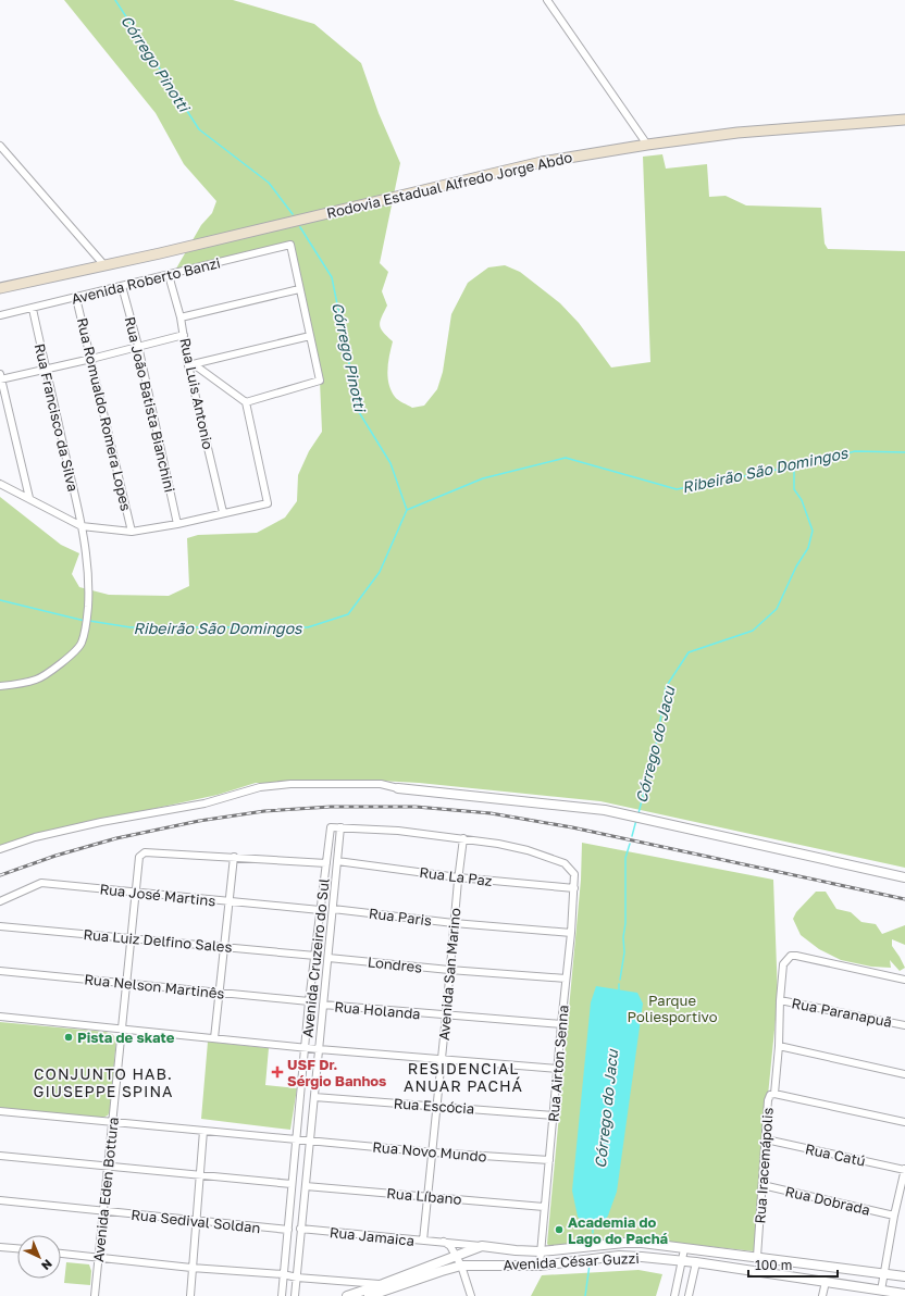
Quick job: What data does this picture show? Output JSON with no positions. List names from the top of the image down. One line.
{"streets":{"main road":["Rodovia Estadual Alfredo Jorge Abdo"],"street":["Avenida Roberto Banzi","Rua Luis Antonio","Rua João Batista Bianchini","Rua Romualdo Romera Lopes","Rua Francisco da Silva","Rua La Paz","Rua José Martins","Rua Paris","Rua Luiz Delfino Sales","Avenida Cruzeiro do Sul","Londres","Avenida San Marino","Rua Nelson Martinês","Rua Holanda","Rua Paranapuã","Rua Airton Senna","Rua Escócia","Rua Novo Mundo","Rua Catú","Rua Iracemápolis","Avenida Eden Bottura","Rua Líbano","Rua Dobrada","Rua Sedival Soldan","Rua Jamaica","Avenida César Guzzi"]},"crossings":[["Avenida Roberto Banzi","Rua Luis Antonio"],["Avenida Roberto Banzi","Rua João Batista Bianchini"],["Avenida Roberto Banzi","Rua Romualdo Romera Lopes"],["Avenida Roberto Banzi","Rua Francisco da Silva"],["Rua La Paz","Avenida Cruzeiro do Sul"],["Rua La Paz","Avenida San Marino"],["Rua La Paz","Rua Airton Senna"],["Rua José Martins","Avenida Cruzeiro do Sul"],["Rua José Martins","Avenida Eden Bottura"],["Rua Paris","Avenida Cruzeiro do Sul"],["Rua Paris","Avenida San Marino"],["Rua Paris","Rua Airton Senna"],["Rua Luiz Delfino Sales","Avenida Cruzeiro do Sul"],["Rua Luiz Delfino Sales","Avenida Eden Bottura"],["Avenida Cruzeiro do Sul","Londres"],["Avenida Cruzeiro do Sul","Rua Nelson Martinês"],["Avenida Cruzeiro do Sul","Rua Holanda"],["Avenida Cruzeiro do Sul","Rua Escócia"],["Avenida Cruzeiro do Sul","Rua Novo Mundo"],["Avenida Cruzeiro do Sul","Rua Líbano"],["Avenida Cruzeiro do Sul","Rua Sedival Soldan"],["Avenida Cruzeiro do Sul","Rua Jamaica"],["Londres","Avenida San Marino"],["Londres","Rua Airton Senna"],["Avenida San Marino","Rua Holanda"],["Avenida San Marino","Rua Airton Senna"],["Avenida San Marino","Rua Escócia"],["Avenida San Marino","Rua Novo Mundo"],["Avenida San Marino","Rua Líbano"],["Avenida San Marino","Rua Jamaica"],["Rua Nelson Martinês","Avenida Eden Bottura"],["Rua Holanda","Rua Airton Senna"],["Rua Paranapuã","Rua Iracemápolis"],["Rua Airton Senna","Rua Escócia"],["Rua Airton Senna","Rua Novo Mundo"],["Rua Airton Senna","Rua Líbano"],["Rua Airton Senna","Avenida César Guzzi"],["Rua Novo Mundo","Avenida Eden Bottura"],["Rua Catú","Rua Iracemápolis"],["Rua Iracemápolis","Rua Dobrada"],["Rua Iracemápolis","Avenida César Guzzi"],["Avenida Eden Bottura","Rua Sedival Soldan"],["Rua Jamaica","Avenida César Guzzi"]],"districts":["RESIDENCIAL ANUAR PACHÁ","CONJUNTO HAB. GIUSEPPE SPINA"],"water":["Córrego Pinotti","Ribeirão São Domingos","Córrego do Jacu"],"parks":["Parque Poliesportivo"],"places":{"other":["Pista de skate","Academia do Lago do Pachá"],"health":["USF Dr. Sérgio Banhos"]},"scale_bar":"100 m","north":"bottom right"}
